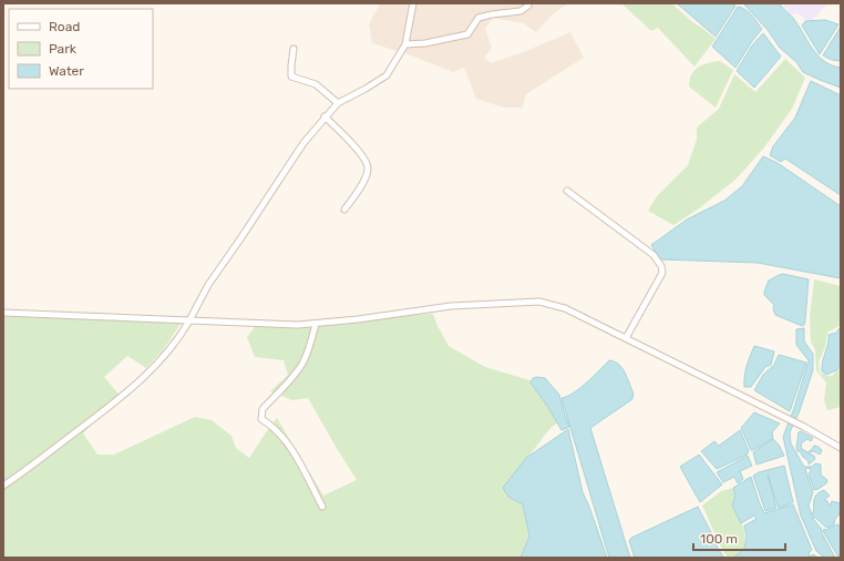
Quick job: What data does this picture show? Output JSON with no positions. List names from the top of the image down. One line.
{"legend":["Road","Park","Water"],"scale_bar":"100 m"}
